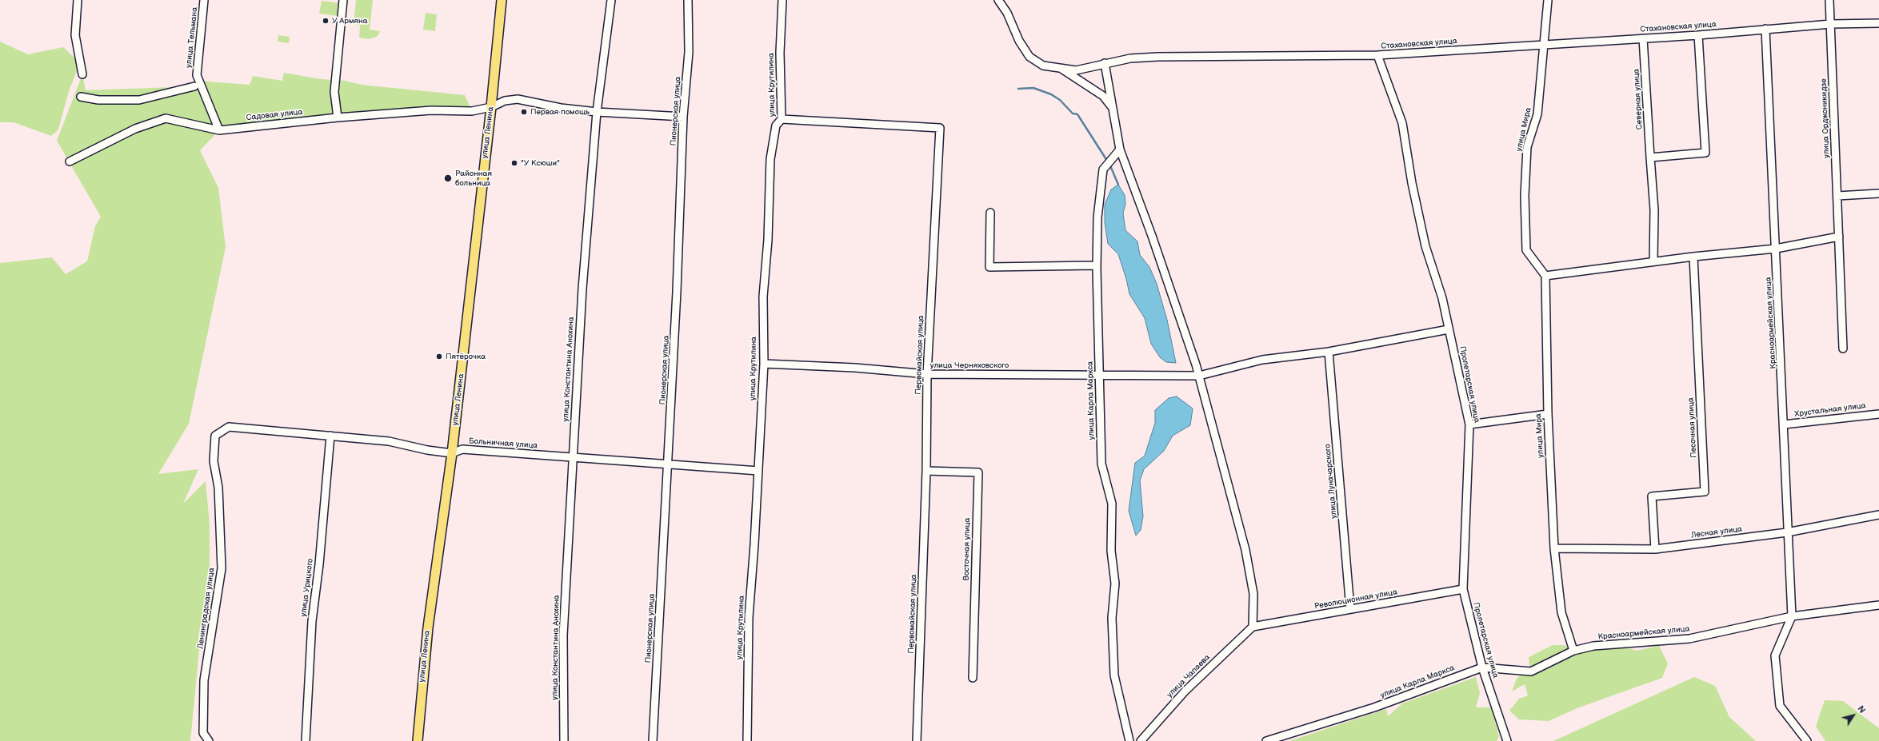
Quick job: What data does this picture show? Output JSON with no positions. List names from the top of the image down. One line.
{"streets":{"main road":["улица Ленина"],"street":["Стахановская улица","улица Тельмана","улица Крутилина","Северная улица","Пионерская улица","Садовая улица","улица Орджоникидзе","улица Мира","Красноармейская улица","Первомайская улица","улица Черняховского","улица Константина Анохина","Пролетарская улица","улица Карла Маркса","Хрустальная улица","Песочная улица","Больничная улица","улица Луначарского","Лесная улица","Восточная улица","улица Урицкого","Революционная улица","Ленинградская улица","улица Чапаева"]},"crossings":[["Стахановская улица","Северная улица"],["Стахановская улица","улица Орджоникидзе"],["Стахановская улица","улица Мира"],["Стахановская улица","Красноармейская улица"],["Стахановская улица","Пролетарская улица"],["улица Тельмана","Садовая улица"],["улица Крутилина","Первомайская улица"],["улица Крутилина","улица Черняховского"],["улица Крутилина","Больничная улица"],["Пионерская улица","Садовая улица"],["Пионерская улица","Больничная улица"],["Садовая улица","улица Ленина"],["Садовая улица","улица Константина Анохина"],["улица Мира","Красноармейская улица"],["улица Мира","улица Карла Маркса"],["улица Мира","Лесная улица"],["улица Ленина","Больничная улица"],["Красноармейская улица","улица Карла Маркса"],["Красноармейская улица","Хрустальная улица"],["Красноармейская улица","Лесная улица"],["Первомайская улица","улица Черняховского"],["Первомайская улица","Восточная улица"],["улица Черняховского","улица Карла Маркса"],["улица Константина Анохина","Больничная улица"],["Пролетарская улица","улица Карла Маркса"],["Пролетарская улица","Революционная улица"],["Песочная улица","Лесная улица"],["Больничная улица","улица Урицкого"],["Больничная улица","Ленинградская улица"],["улица Луначарского","Революционная улица"],["Революционная улица","улица Чапаева"]],"places":["У Армяна","Первая помощь","\"У Ксюши\"","Районная больница","Пятёрочка"],"north":"top right"}
